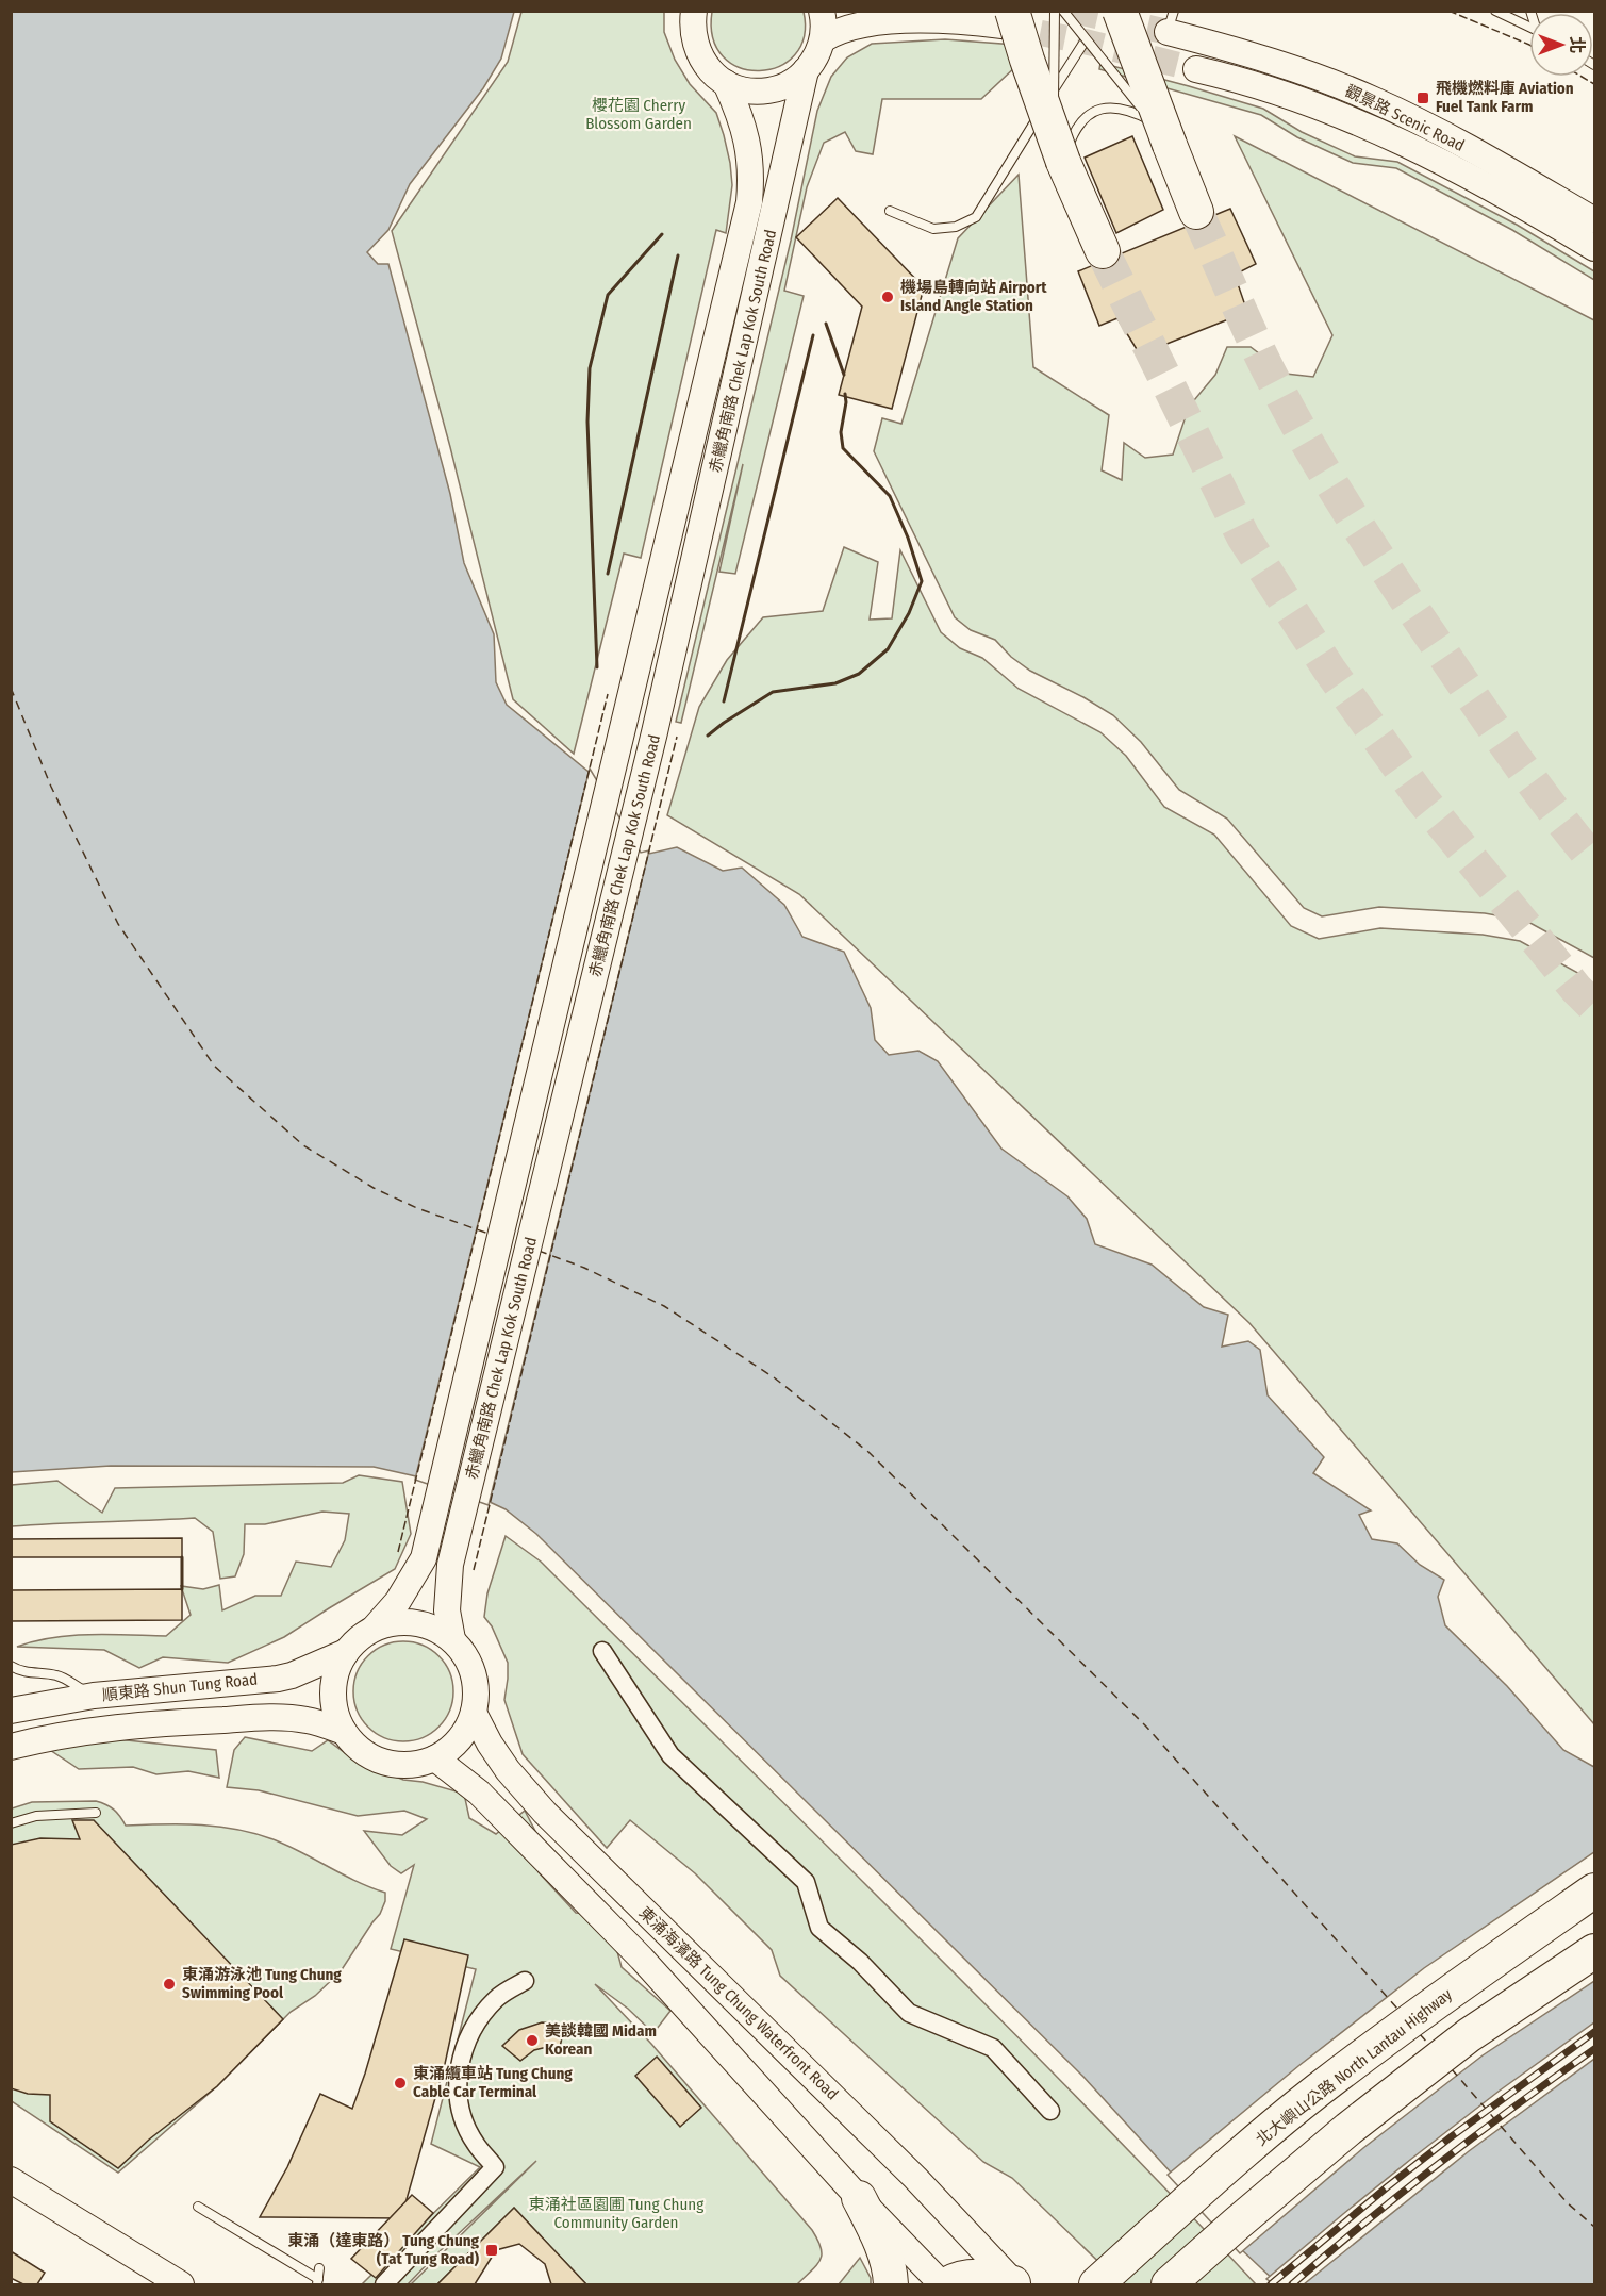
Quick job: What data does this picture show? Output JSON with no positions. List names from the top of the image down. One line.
{"streets":{"highway":["北大嶼山公路 North Lantau Highway"],"main road":["觀景路 Scenic Road","赤鱲角南路 Chek Lap Kok South Road","順東路 Shun Tung Road","東涌海濱路 Tung Chung Waterfront Road"]},"crossings":[["赤鱲角南路 Chek Lap Kok South Road","順東路 Shun Tung Road"],["赤鱲角南路 Chek Lap Kok South Road","東涌海濱路 Tung Chung Waterfront Road"],["順東路 Shun Tung Road","東涌海濱路 Tung Chung Waterfront Road"]],"parks":["櫻花園 Cherry Blossom Garden","東涌社區園圃 Tung Chung Community Garden"],"places":{"transit":["飛機燃料庫 Aviation Fuel Tank Farm","東涌（達東路） Tung Chung (Tat Tung Road)"],"other":["機場島轉向站 Airport Island Angle Station","東涌游泳池 Tung Chung Swimming Pool","美談韓國 Midam Korean","東涌纜車站 Tung Chung Cable Car Terminal"]},"north":"right"}
